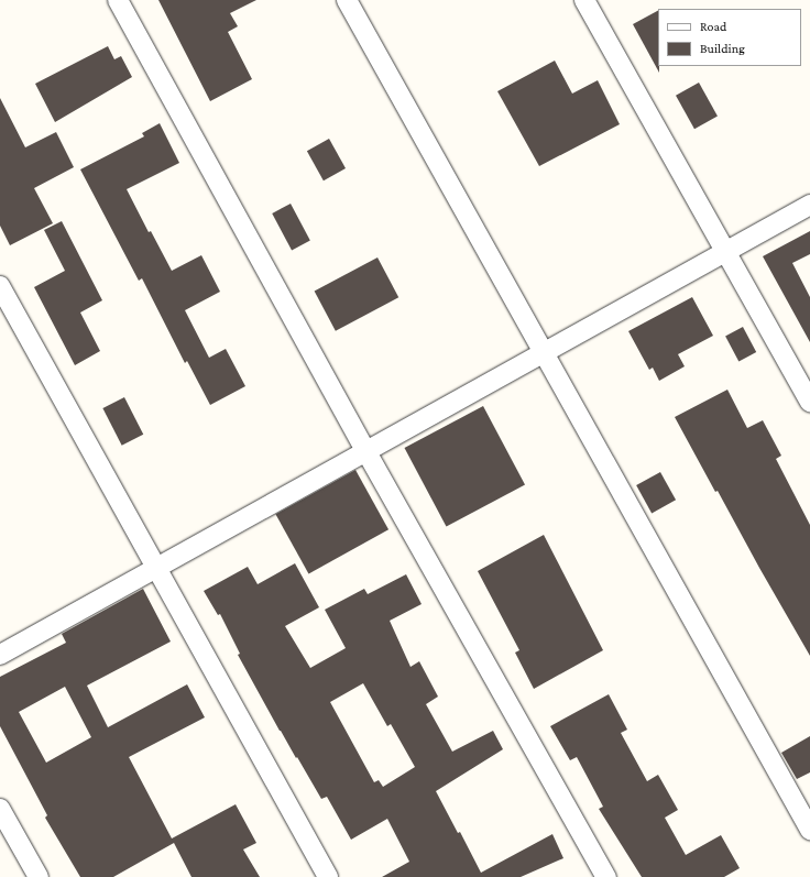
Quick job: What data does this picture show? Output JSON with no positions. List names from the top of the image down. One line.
{"legend":["Road","Building"]}
